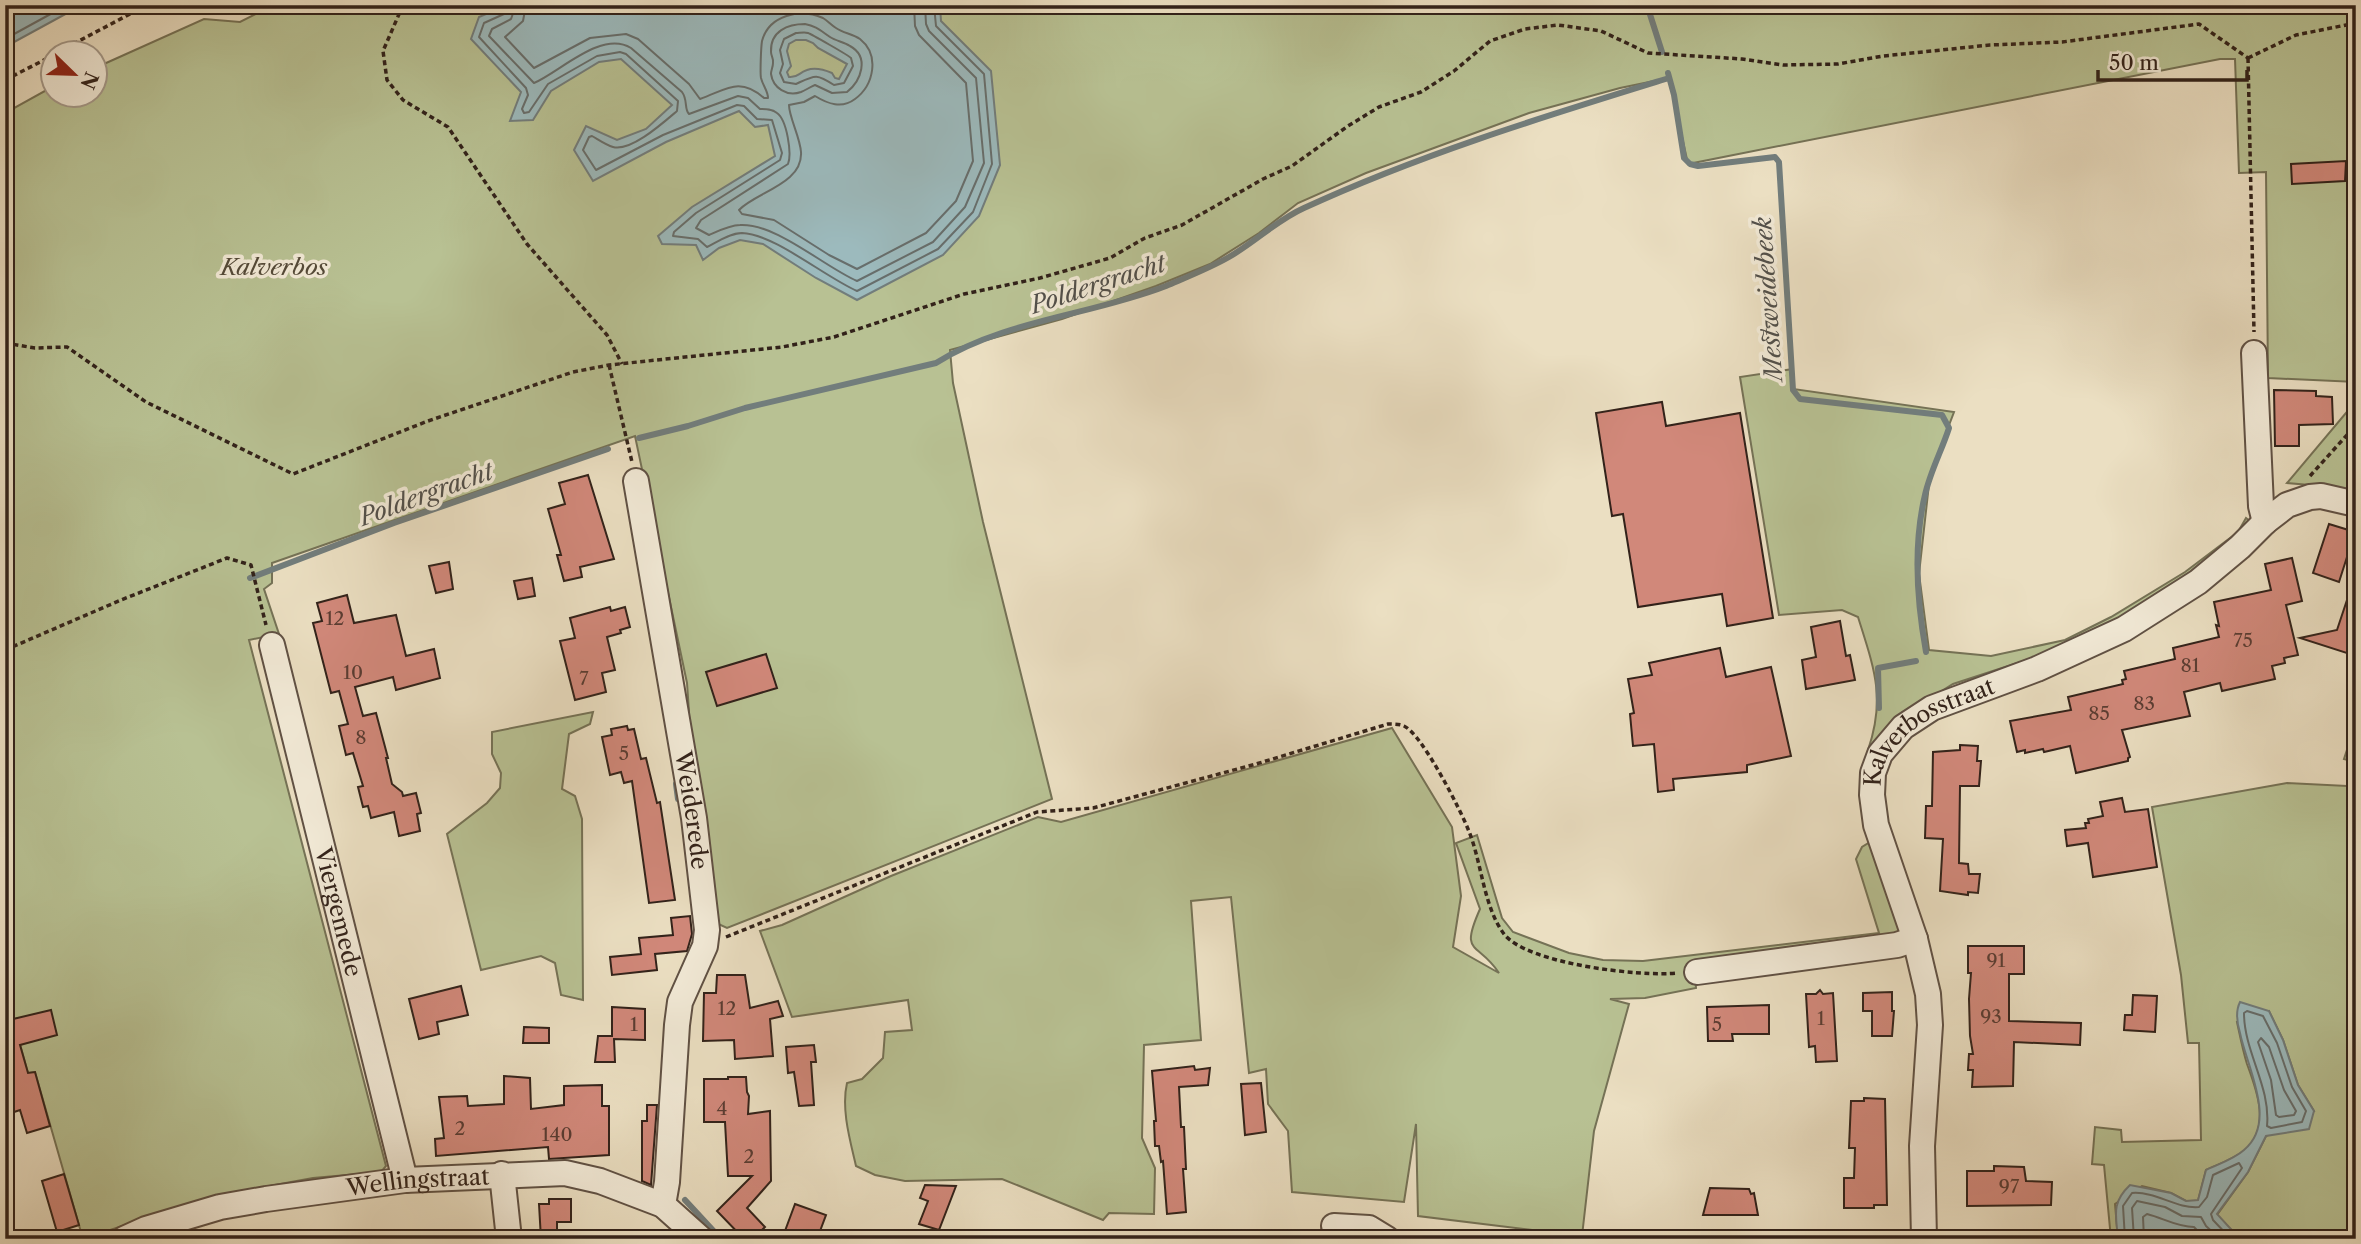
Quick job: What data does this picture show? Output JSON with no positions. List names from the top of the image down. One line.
{"streets":{"street":["Kalverbosstraat","Weiderede","Viergemede","Wellingstraat"]},"crossings":[["Weiderede","Wellingstraat"],["Viergemede","Wellingstraat"]],"water":["Poldergracht","Mestweidebeek"],"parks":["Kalverbos"],"house_numbers":["12","75","81","10","7","83","85","8","5","91","12","93","1","1","5","4","2","140","2","97"],"scale_bar":"50 m","north":"bottom right"}
